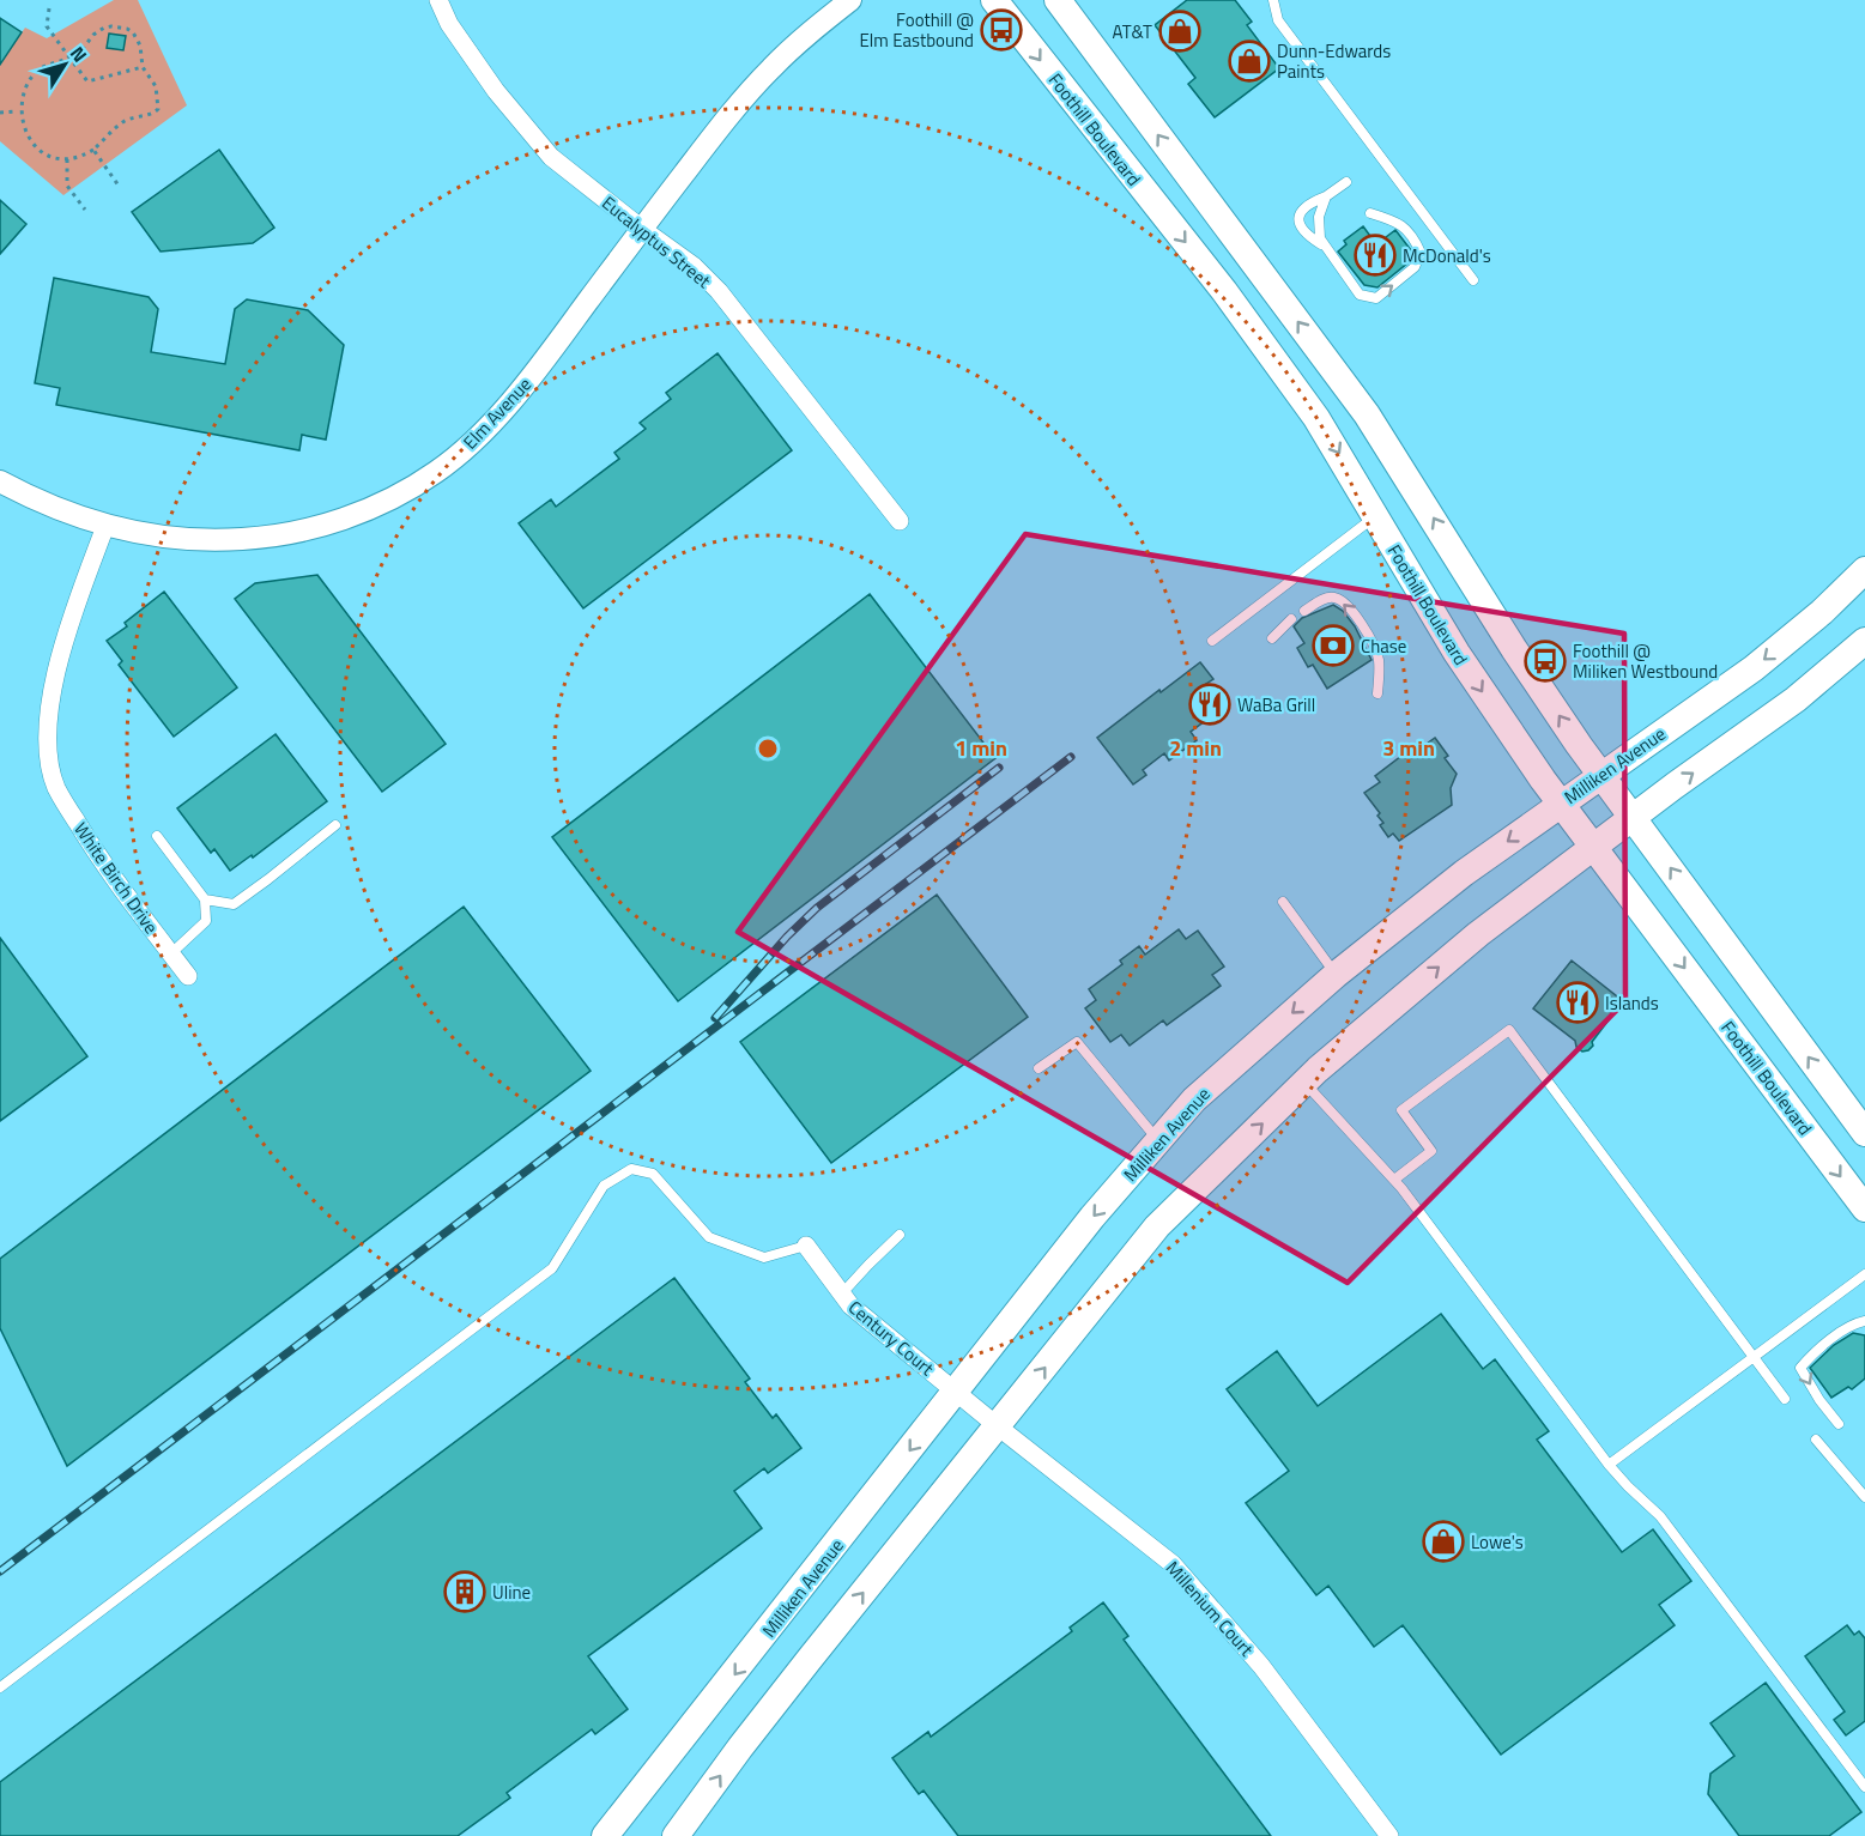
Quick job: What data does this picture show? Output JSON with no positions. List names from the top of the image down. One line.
{"streets":{"main road":["Foothill Boulevard","Milliken Avenue"],"street":["Eucalyptus Street","Elm Avenue","White Birch Drive","Century Court","Millenium Court"]},"crossings":[["Foothill Boulevard","Milliken Avenue"],["Eucalyptus Street","Elm Avenue"],["Elm Avenue","White Birch Drive"],["Milliken Avenue","Century Court"],["Milliken Avenue","Millenium Court"],["Century Court","Millenium Court"]],"places":{"bus stop":["Foothill @ Elm Eastbound","Foothill @ Miliken Westbound"],"shop":["AT&T","Dunn-Edwards Paints","Lowe's"],"restaurant":["McDonald's","WaBa Grill","Islands"],"bank":["Chase"],"building":["Uline"]},"north":"top right","rings":["1 min","2 min","3 min"]}
